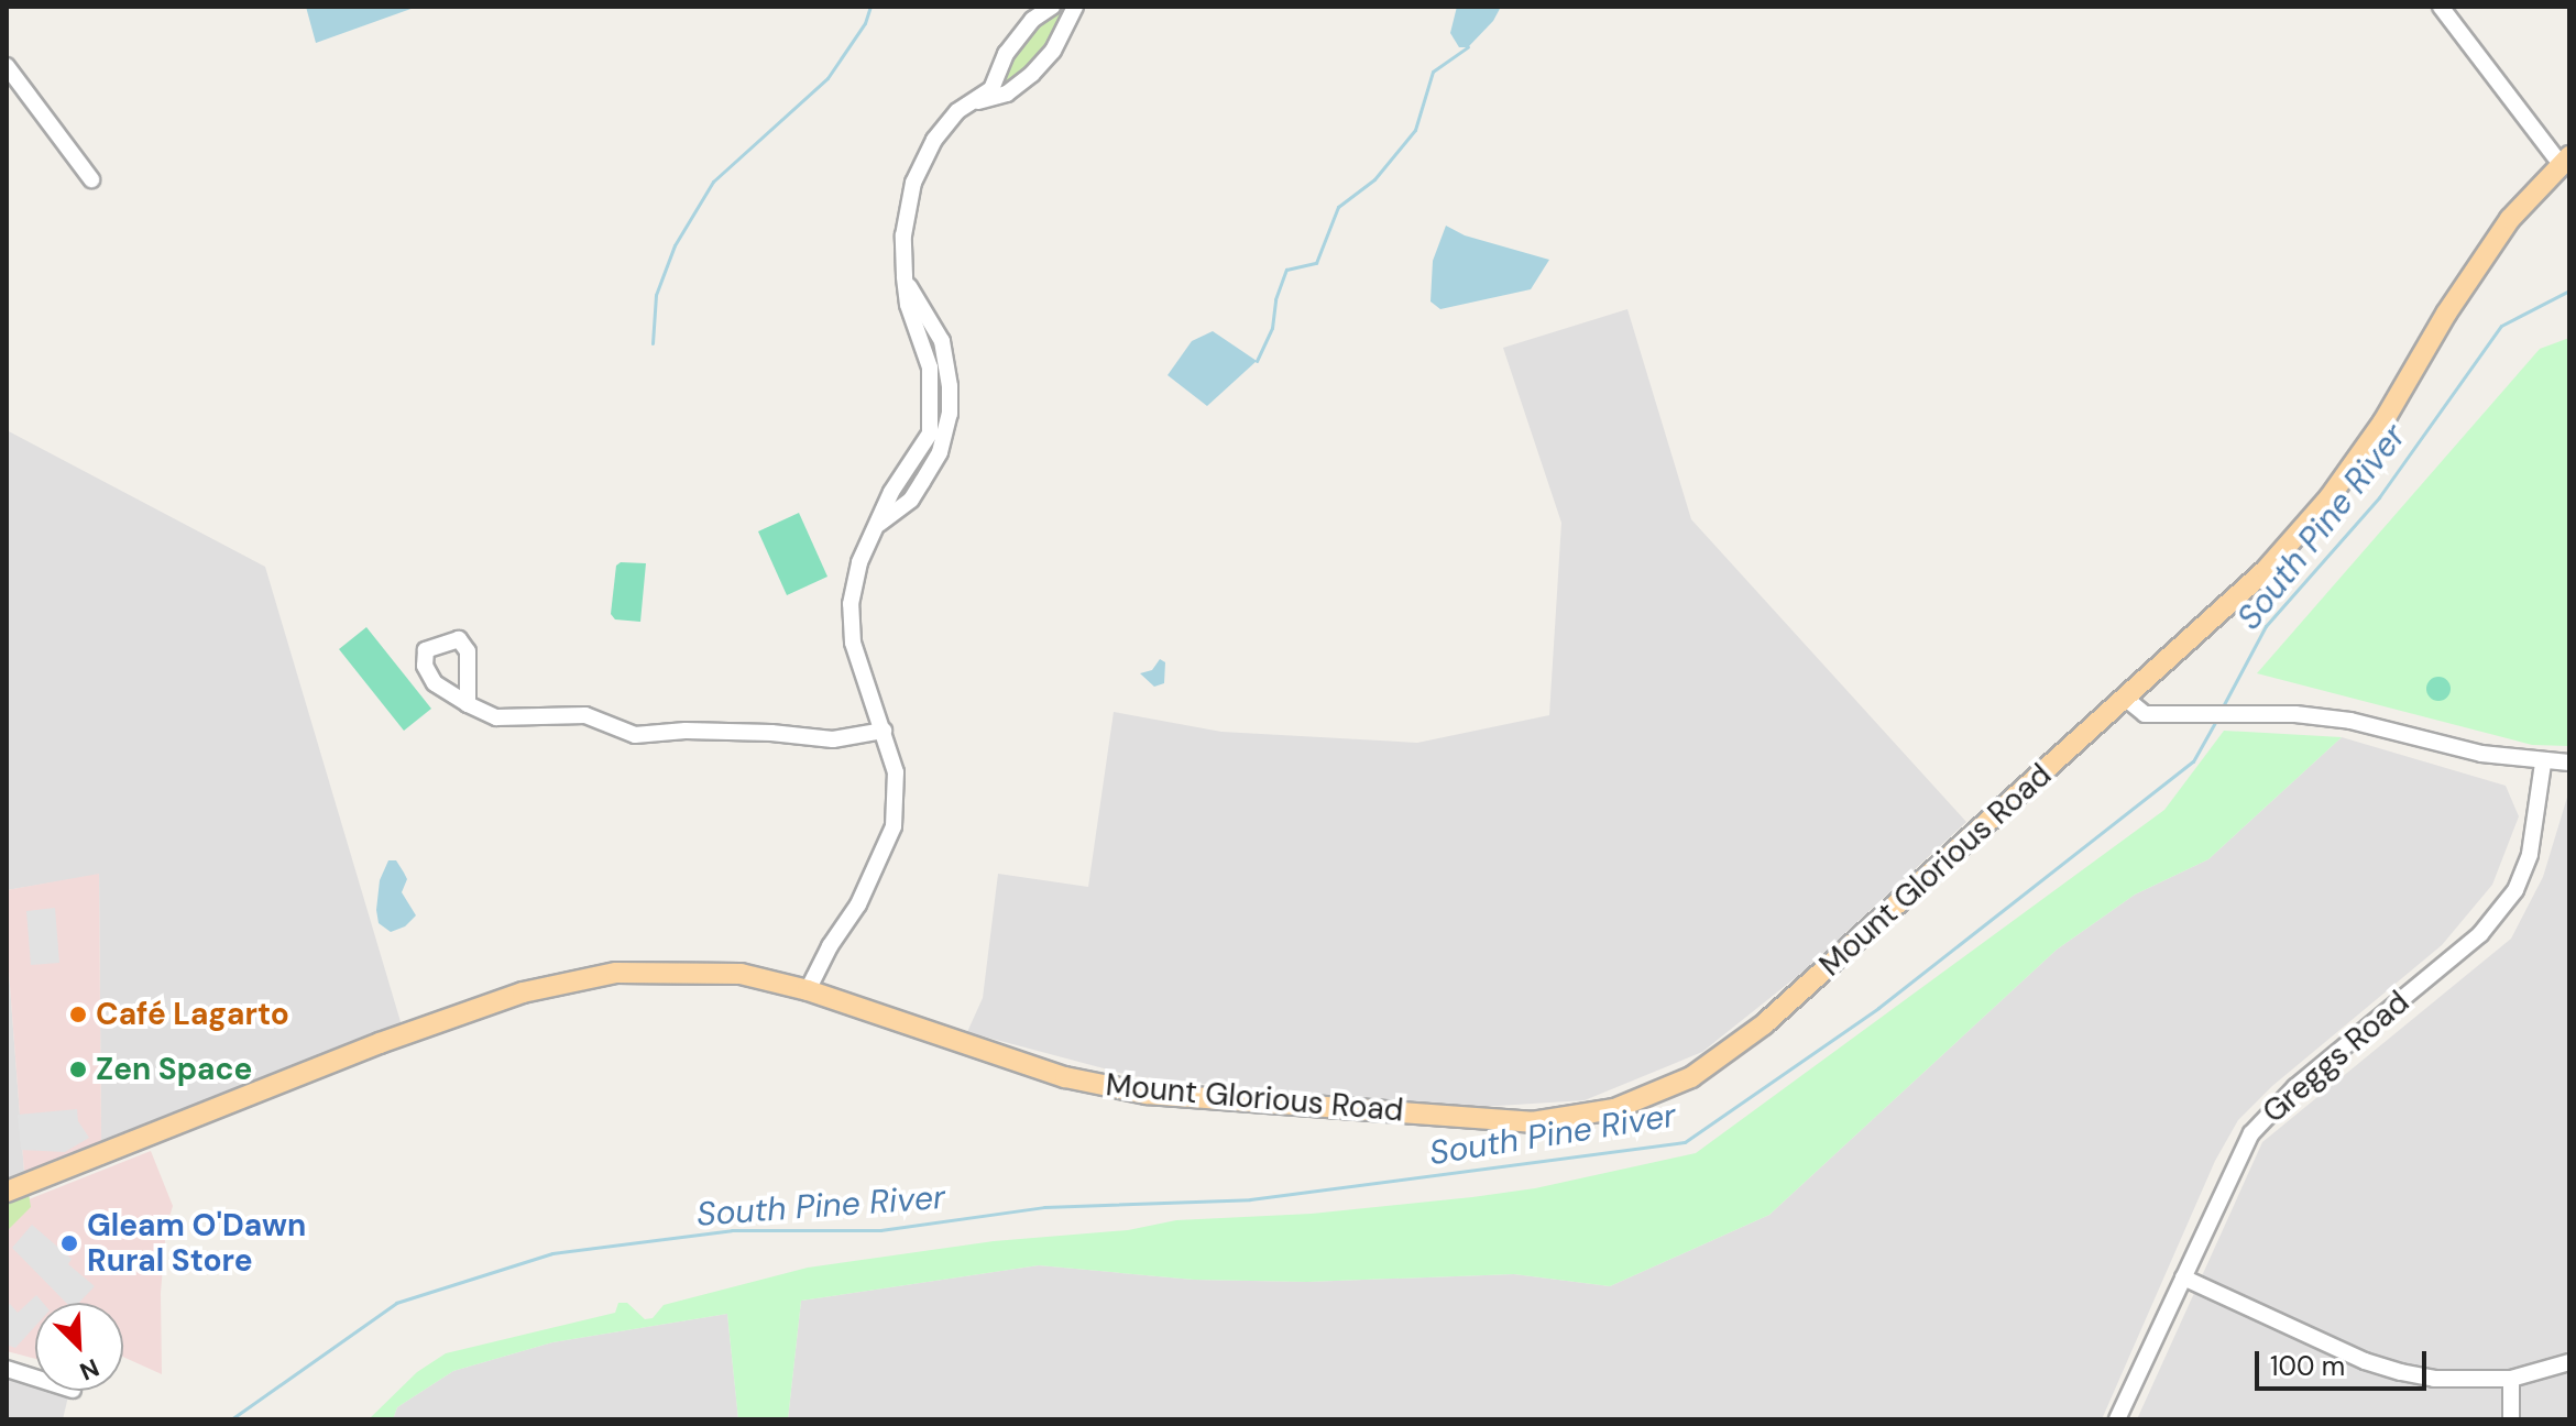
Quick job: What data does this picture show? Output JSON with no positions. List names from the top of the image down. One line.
{"streets":{"main road":["Mount Glorious Road"],"street":["Greggs Road"]},"water":["South Pine River"],"places":["Café Lagarto","Zen Space","Gleam O'Dawn Rural Store"],"scale_bar":"100 m","north":"bottom right"}
